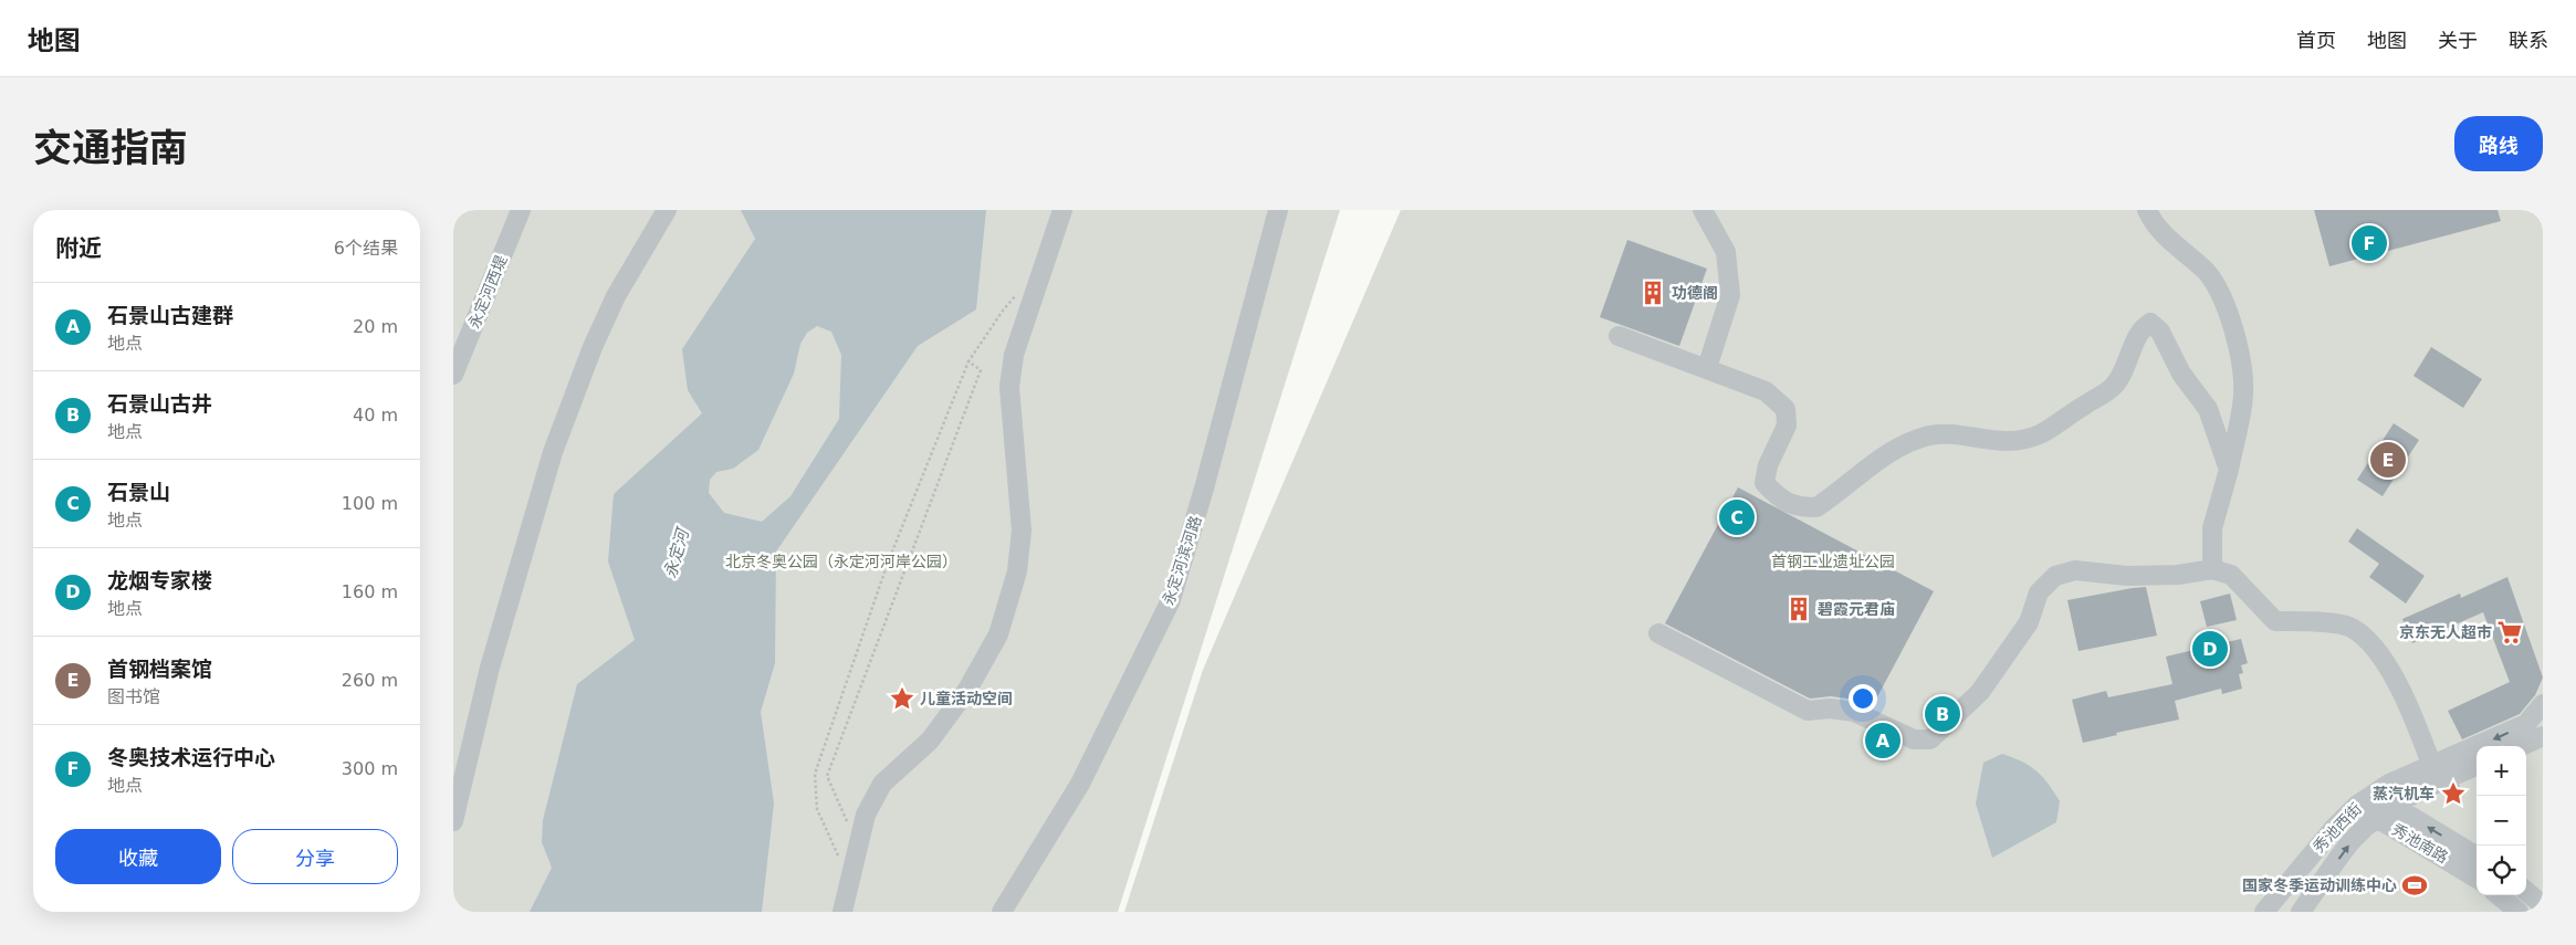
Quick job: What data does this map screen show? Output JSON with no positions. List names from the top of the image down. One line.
{"streets":{"street":["永定河西堤","永定河滨河路","秀池西街","秀池南路"]},"crossings":[["秀池西街","秀池南路"]],"water":["永定河"],"parks":["北京冬奥公园（永定河河岸公园）","首钢工业遗址公园"],"places":{"building":["功德阁","碧霞元君庙"],"supermarket":["京东无人超市"],"place":["儿童活动空间","蒸汽机车"],"sports":["国家冬季运动训练中心"]},"page":{"header":"地图","nav":["首页","地图","关于","联系"],"title":"交通指南","buttons":["路线",["收藏","分享"]],"heading":["附近","6个结果"],"pins":["F","E","C","D","B","A"],"list":[{"mark":"A","name":"石景山古建群","note":"地点","value":"20 m"},{"mark":"B","name":"石景山古井","note":"地点","value":"40 m"},{"mark":"C","name":"石景山","note":"地点","value":"100 m"},{"mark":"D","name":"龙烟专家楼","note":"地点","value":"160 m"},{"mark":"E","name":"首钢档案馆","note":"图书馆","value":"260 m"},{"mark":"F","name":"冬奥技术运行中心","note":"地点","value":"300 m"}],"map_buttons":["+","−"]}}
